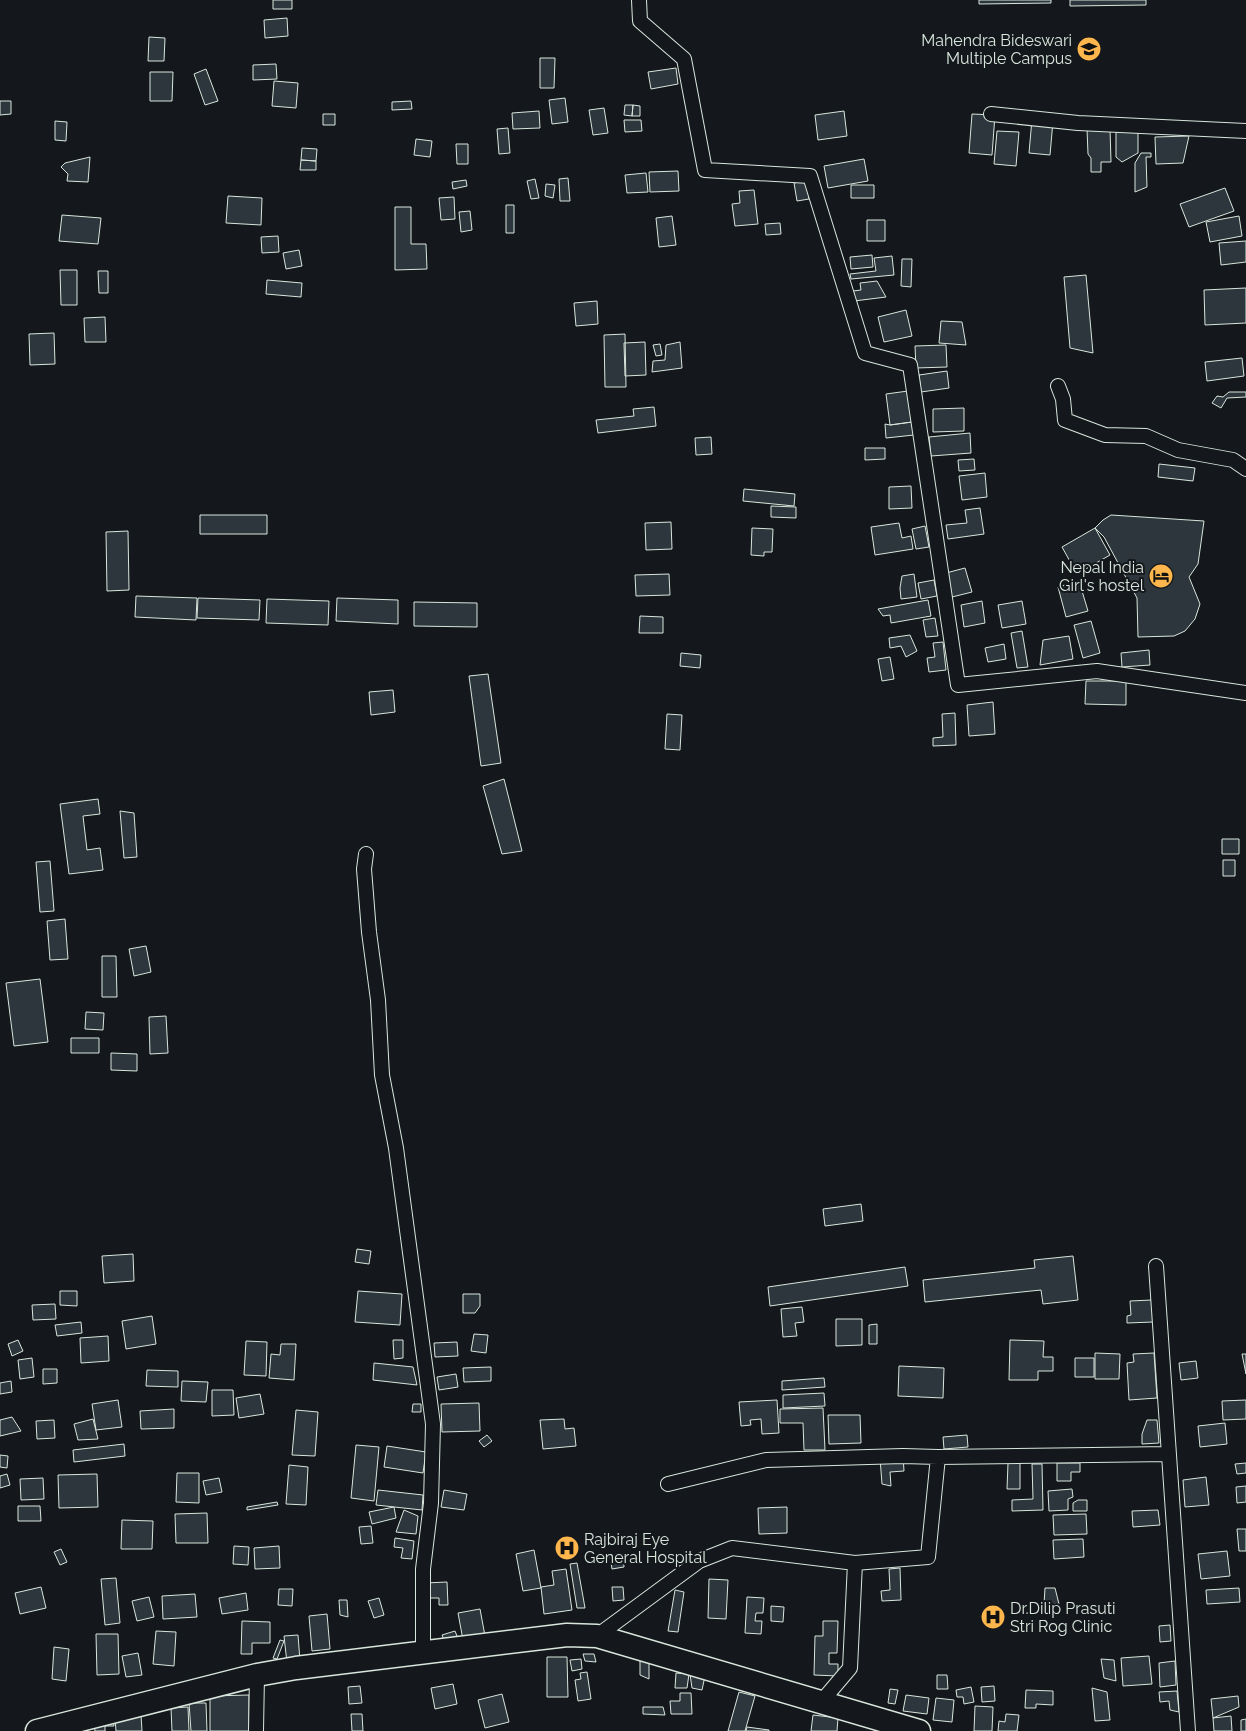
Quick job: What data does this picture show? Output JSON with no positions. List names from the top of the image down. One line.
{"places":{"school or university":["Mahendra Bideswari Multiple Campus"],"hotel":["Nepal India Girl's hostel"],"hospital":["Rajbiraj Eye General Hospital","Dr.Dilip Prasuti Stri Rog Clinic"]}}
